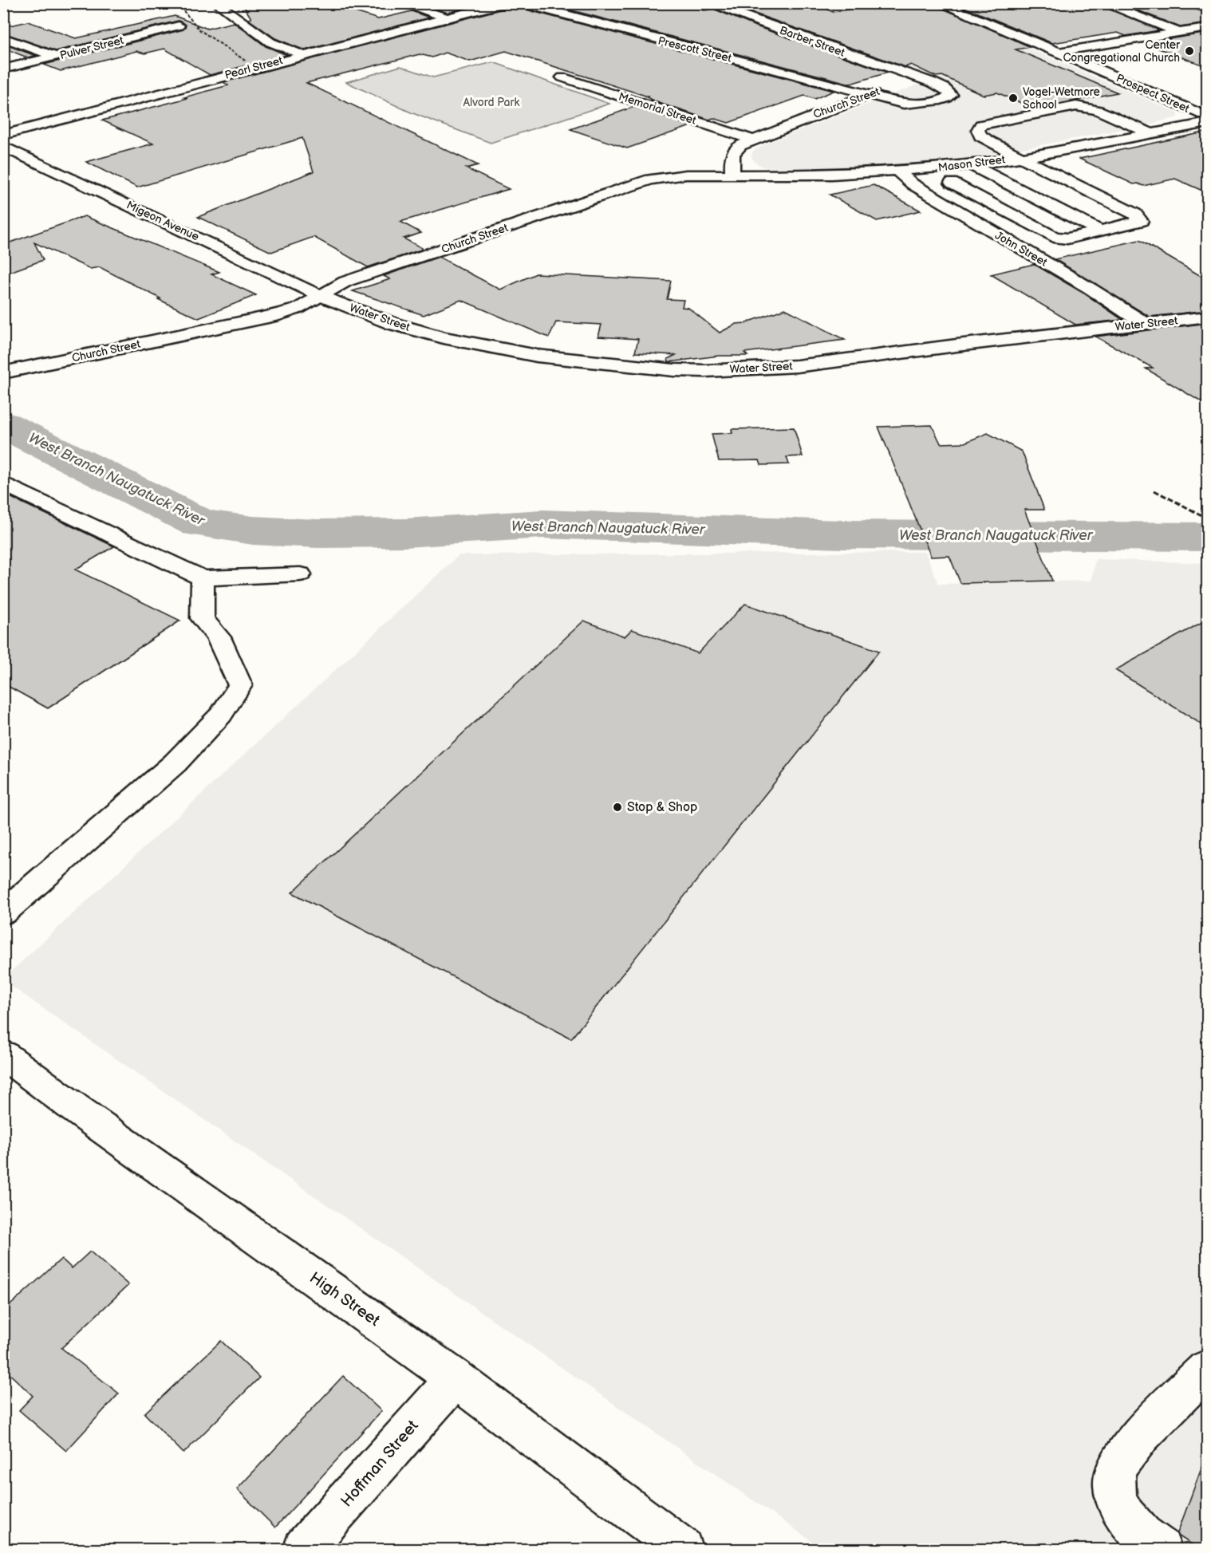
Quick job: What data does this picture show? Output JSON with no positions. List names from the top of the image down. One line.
{"streets":{"street":["Barber Street","Pulver Street","Prescott Street","Pearl Street","Prospect Street","Church Street","Memorial Street","Mason Street","Migeon Avenue","John Street","Water Street","High Street","Hoffman Street"]},"crossings":[["Barber Street","Prescott Street"],["Barber Street","Church Street"],["Prescott Street","Church Street"],["Church Street","Memorial Street"],["Church Street","Mason Street"],["Church Street","Migeon Avenue"],["Church Street","Water Street"],["Mason Street","John Street"],["Migeon Avenue","Water Street"],["John Street","Water Street"],["High Street","Hoffman Street"]],"water":["West Branch Naugatuck River"],"parks":["Alvord Park"],"places":["Center Congregational Church","Vogel-Wetmore School","Stop & Shop"]}
